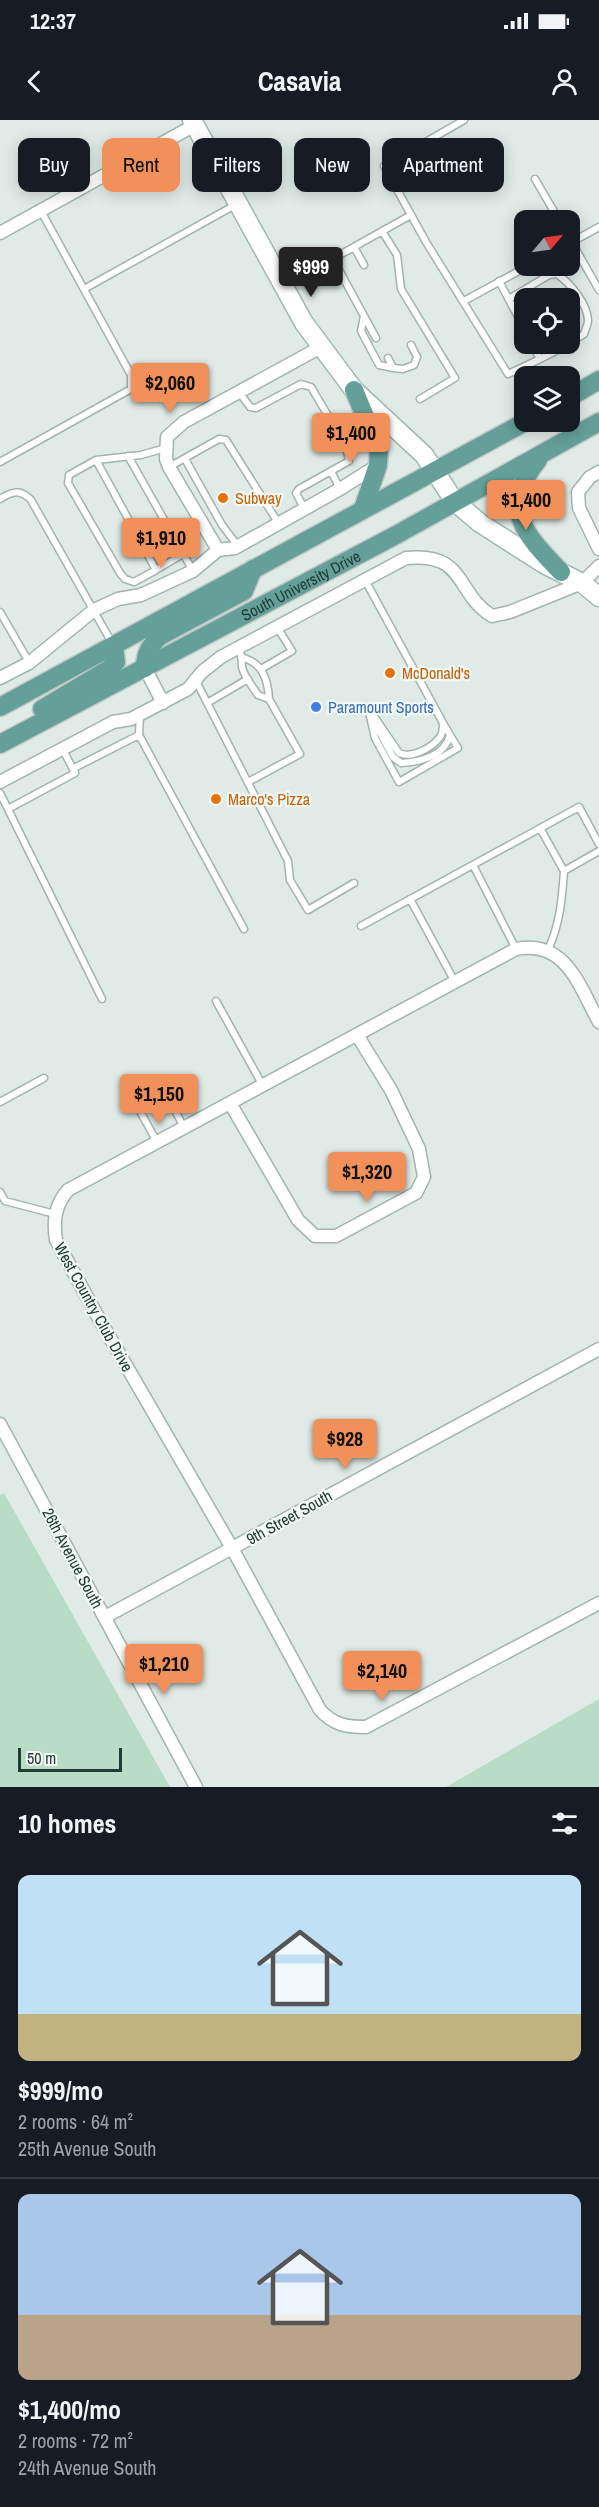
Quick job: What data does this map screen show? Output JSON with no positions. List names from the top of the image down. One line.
{"streets":{"main road":["South University Drive"],"street":["West Country Club Drive","9th Street South","26th Avenue South"]},"crossings":[["West Country Club Drive","9th Street South"],["9th Street South","26th Avenue South"]],"places":["Subway","McDonald's","Paramount Sports","Marco's Pizza"],"scale_bar":"50 m","north":"top right","page":{"status":"12:37","header":"Casavia","chip":["Buy","Rent","Filters","New","Apartment"],"price":["$999","$2,060","$1,400","$1,400","$1,910","$1,150","$1,320","$928","$1,210","$2,140"],"scale":"50 m","heading":"10 homes","list":[{"name":"$999/mo","note":"2 rooms · 64 m² · 25th Avenue South"},{"name":"$1,400/mo","note":"2 rooms · 72 m² · 24th Avenue South"}]}}
